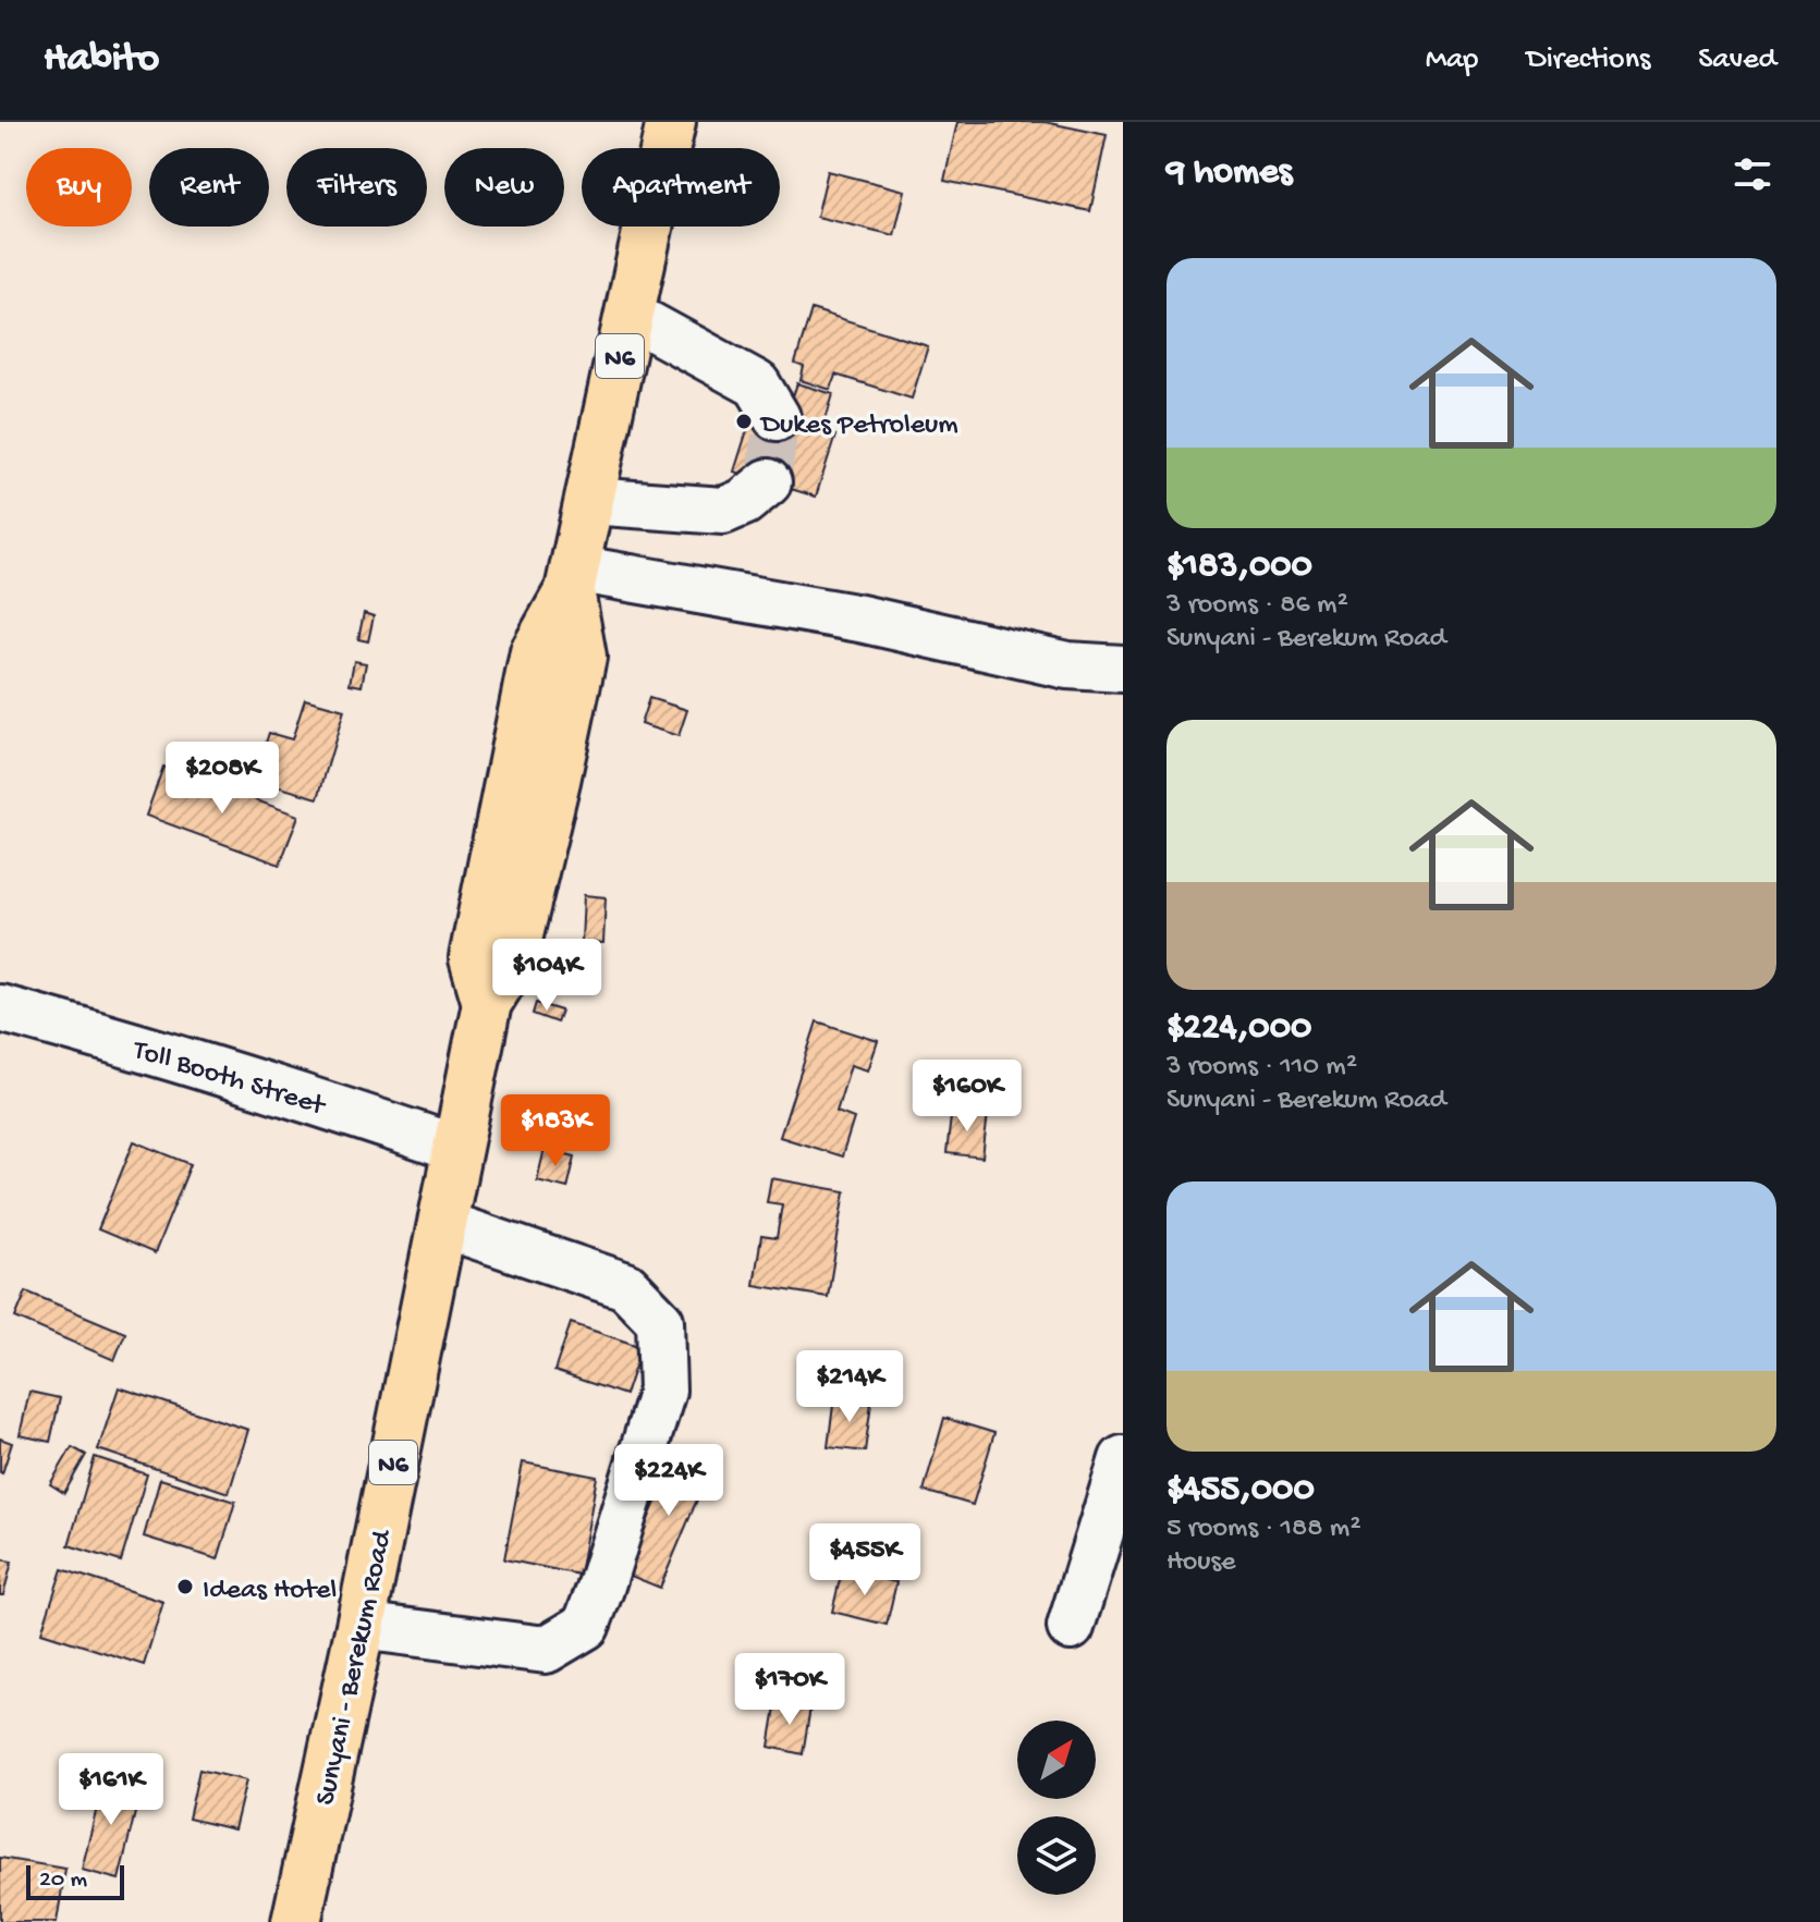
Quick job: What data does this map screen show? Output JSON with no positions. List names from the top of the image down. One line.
{"streets":{"main road":["N6","Sunyani - Berekum Road"],"street":["Toll Booth Street"]},"crossings":[["Toll Booth Street","Sunyani - Berekum Road"]],"places":["Dukes Petroleum","Ideas Hotel"],"scale_bar":"20 m","north":"top right","page":{"header":"Habito","nav":["Map","Directions","Saved"],"heading":"9 homes","chip":["Buy","Rent","Filters","New","Apartment"],"list":[{"name":"$183,000","note":"3 rooms · 86 m² · Sunyani - Berekum Road"},{"name":"$224,000","note":"3 rooms · 110 m² · Sunyani - Berekum Road"},{"name":"$455,000","note":"5 rooms · 188 m² · House"}],"price":["$208K","$104K","$160K","$183K","$214K","$224K","$455K","$170K","$161K"],"scale":"20 m"}}
